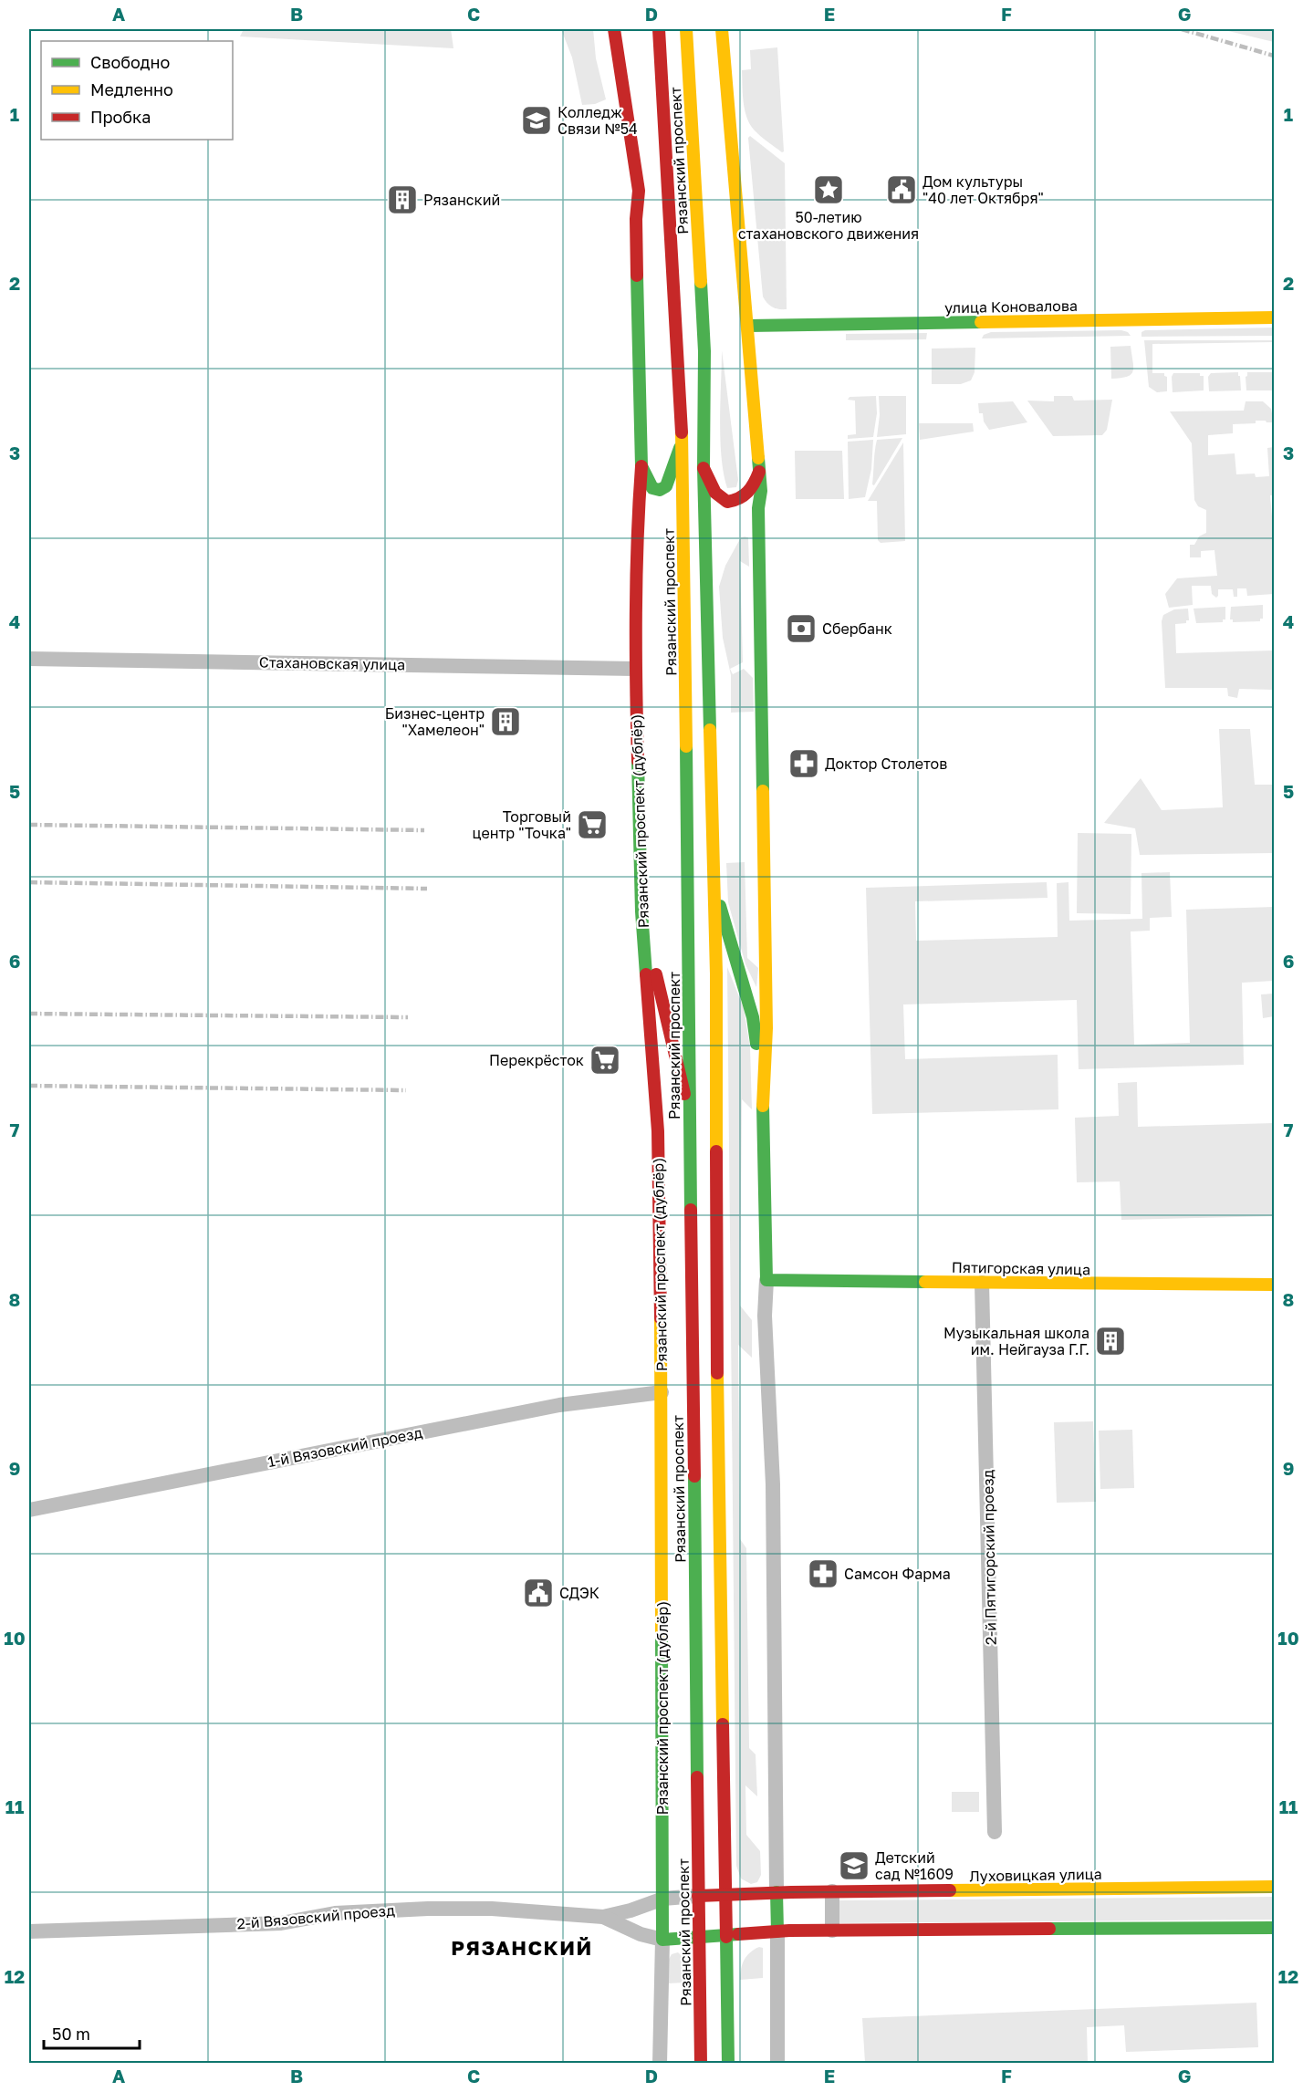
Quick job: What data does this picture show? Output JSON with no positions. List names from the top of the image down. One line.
{"streets":{"main road":["Рязанский проспект","улица Коновалова","Рязанский проспект (дублёр)","Пятигорская улица","Луховицкая улица","2-й Вязовский проезд"],"street":["Стахановская улица","1-й Вязовский проезд","2-й Пятигорский проезд"]},"crossings":[["Рязанский проспект","Луховицкая улица"],["Рязанский проспект","2-й Вязовский проезд"],["Стахановская улица","Рязанский проспект (дублёр)"],["Рязанский проспект (дублёр)","1-й Вязовский проезд"],["Рязанский проспект (дублёр)","2-й Вязовский проезд"],["Пятигорская улица","2-й Пятигорский проезд"],["Луховицкая улица","2-й Вязовский проезд"]],"districts":["РЯЗАНСКИЙ"],"places":{"school or university":["Колледж Связи №54","Детский сад №1609"],"place":["50-летию стахановского движения"],"public building":["Дом культуры \"40 лет Октября\"","СДЭК"],"building":["Рязанский","Бизнес-центр \"Хамелеон\"","Музыкальная школа им. Нейгауза Г.Г."],"bank":["Сбербанк"],"pharmacy":["Доктор Столетов","Самсон Фарма"],"supermarket":["Торговый центр \"Точка\"","Перекрёсток"]},"legend":["Свободно","Медленно","Пробка"],"scale_bar":"50 m","grid":{"columns":["A","B","C","D","E","F","G"],"rows":["1","2","3","4","5","6","7","8","9","10","11","12"]}}
